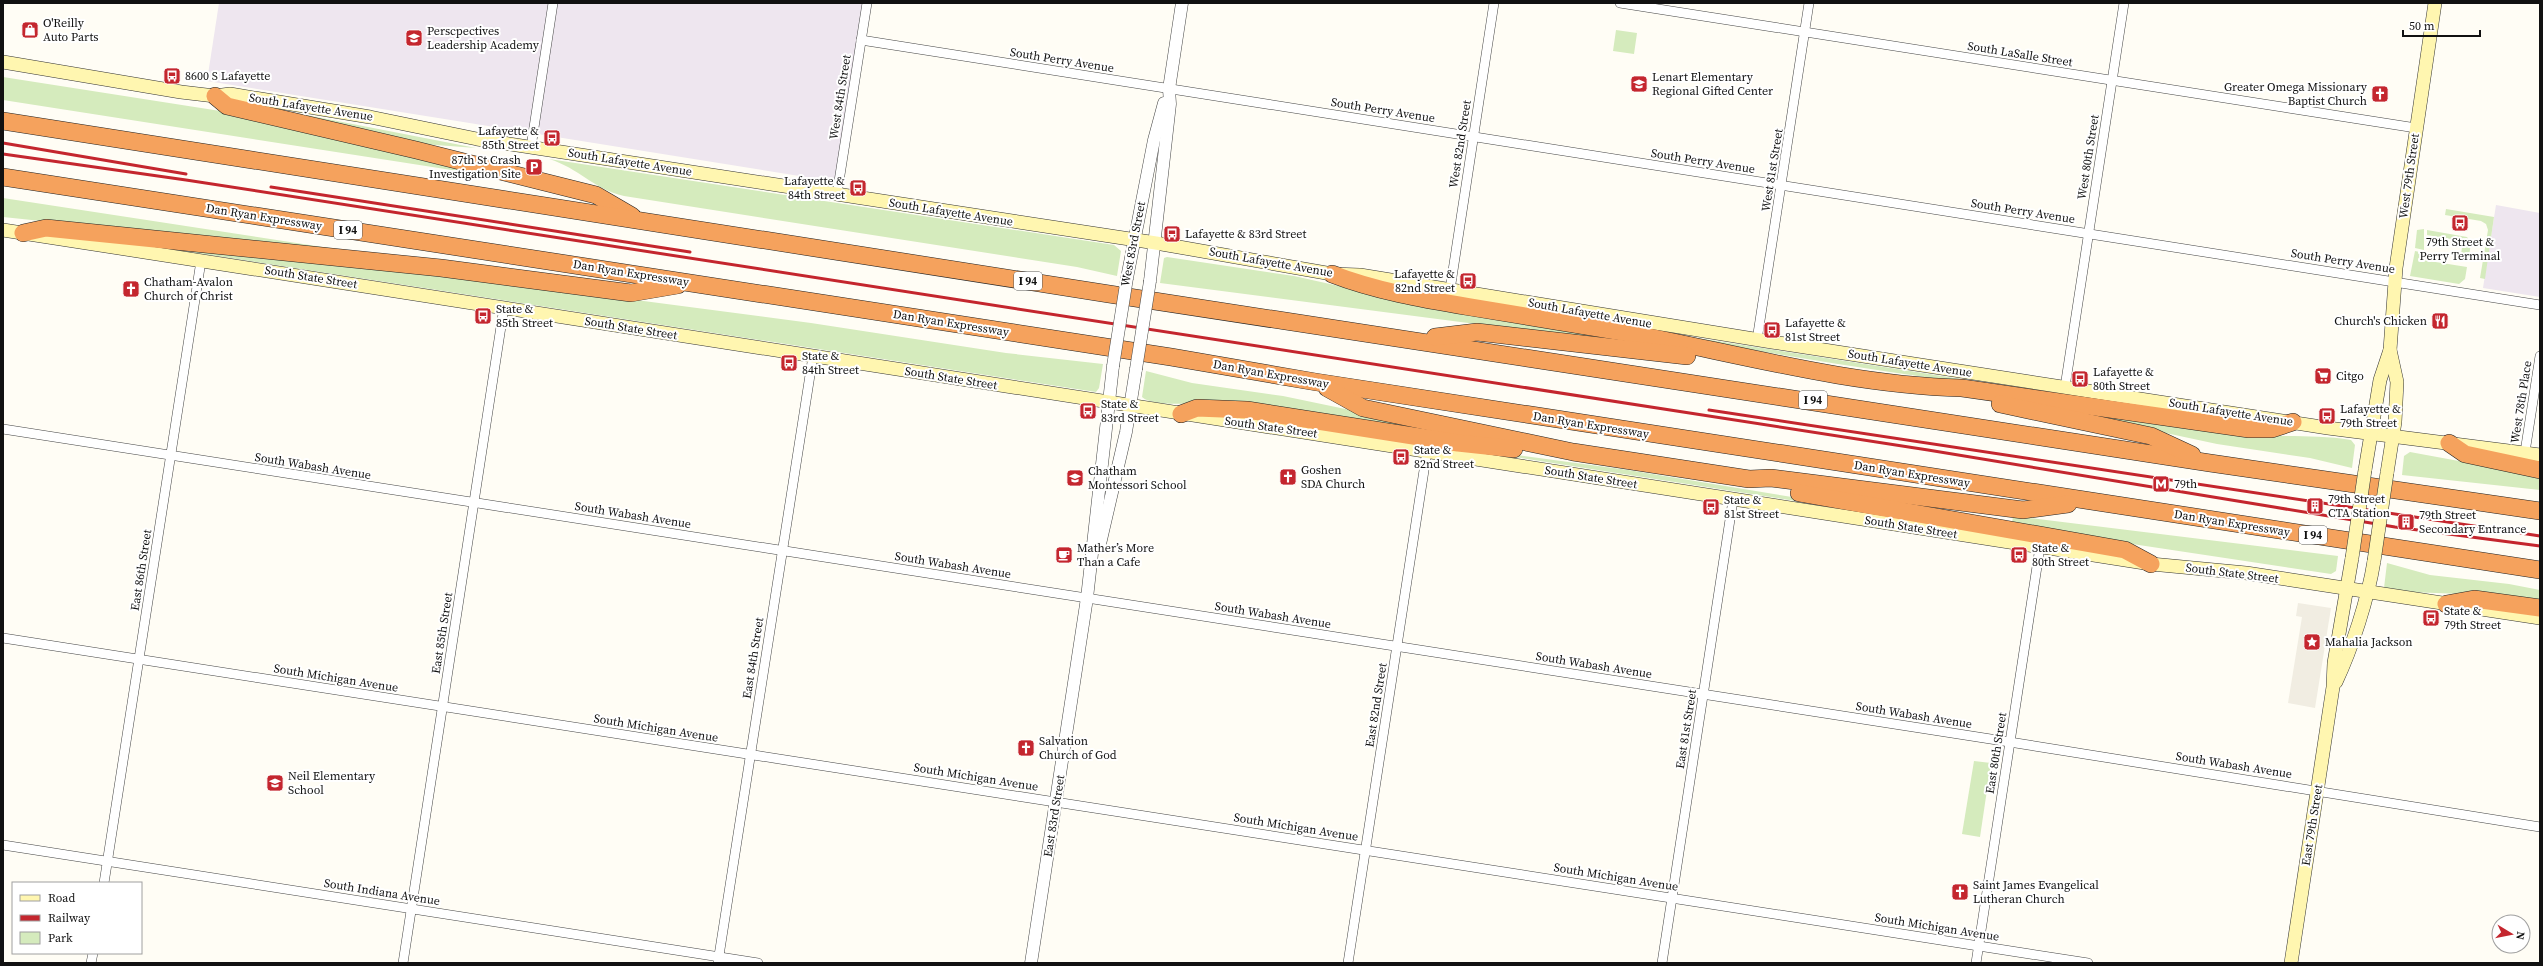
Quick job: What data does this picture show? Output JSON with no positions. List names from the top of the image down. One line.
{"streets":{"highway":["Dan Ryan Expressway","I 94"],"main road":["South Lafayette Avenue","West 79th Street","South State Street","East 79th Street"],"street":["South LaSalle Street","South Perry Avenue","West 84th Street","West 82nd Street","West 80th Street","West 81st Street","West 83rd Street","West 78th Place","South Wabash Avenue","East 86th Street","East 85th Street","East 84th Street","South Michigan Avenue","East 82nd Street","East 81st Street","East 80th Street","East 83rd Street","South Indiana Avenue"]},"crossings":[["South LaSalle Street","West 80th Street"],["South LaSalle Street","West 81st Street"],["South LaSalle Street","West 79th Street"],["South Perry Avenue","West 84th Street"],["South Perry Avenue","West 82nd Street"],["South Perry Avenue","West 80th Street"],["South Perry Avenue","West 81st Street"],["South Perry Avenue","West 79th Street"],["South Perry Avenue","West 83rd Street"],["West 84th Street","South Lafayette Avenue"],["South Lafayette Avenue","West 82nd Street"],["South Lafayette Avenue","West 80th Street"],["South Lafayette Avenue","West 81st Street"],["South Lafayette Avenue","West 79th Street"],["South Lafayette Avenue","West 83rd Street"],["South Lafayette Avenue","West 78th Place"],["West 79th Street","South State Street"],["West 79th Street","East 79th Street"],["West 83rd Street","South State Street"],["West 83rd Street","East 83rd Street"],["South State Street","East 86th Street"],["South State Street","East 85th Street"],["South State Street","East 84th Street"],["South State Street","East 82nd Street"],["South State Street","East 81st Street"],["South State Street","East 80th Street"],["South State Street","East 83rd Street"],["South State Street","East 79th Street"],["South Wabash Avenue","East 86th Street"],["South Wabash Avenue","East 85th Street"],["South Wabash Avenue","East 84th Street"],["South Wabash Avenue","East 82nd Street"],["South Wabash Avenue","East 81st Street"],["South Wabash Avenue","East 80th Street"],["South Wabash Avenue","East 83rd Street"],["South Wabash Avenue","East 79th Street"],["East 86th Street","South Michigan Avenue"],["East 86th Street","South Indiana Avenue"],["East 85th Street","South Michigan Avenue"],["East 85th Street","South Indiana Avenue"],["East 84th Street","South Michigan Avenue"],["East 84th Street","South Indiana Avenue"],["South Michigan Avenue","East 82nd Street"],["South Michigan Avenue","East 81st Street"],["South Michigan Avenue","East 80th Street"],["South Michigan Avenue","East 83rd Street"]],"places":{"shop":["O'Reilly Auto Parts"],"school or university":["Perscpectives Leadership Academy","Lenart Elementary Regional Gifted Center","Chatham Montessori School","Neil Elementary School"],"bus stop":["8600 S Lafayette","Lafayette & 85th Street","Lafayette & 84th Street","79th Street & Perry Terminal","Lafayette & 83rd Street","Lafayette & 82nd Street","State & 85th Street","Lafayette & 81st Street","State & 84th Street","Lafayette & 80th Street","State & 83rd Street","Lafayette & 79th Street","State & 82nd Street","State & 81st Street","State & 80th Street","State & 79th Street"],"church":["Greater Omega Missionary Baptist Church","Chatham-Avalon Church of Christ","Goshen SDA Church","Salvation Church of God","Saint James Evangelical Lutheran Church"],"parking":["87th St Crash Investigation Site"],"restaurant":["Church's Chicken"],"supermarket":["Citgo"],"metro station":["79th"],"building":["79th Street CTA Station","79th Street Secondary Entrance"],"cafe":["Mather’s More Than a Cafe"],"place":["Mahalia Jackson"]},"legend":["Road","Railway","Park"],"scale_bar":"50 m","north":"right"}
